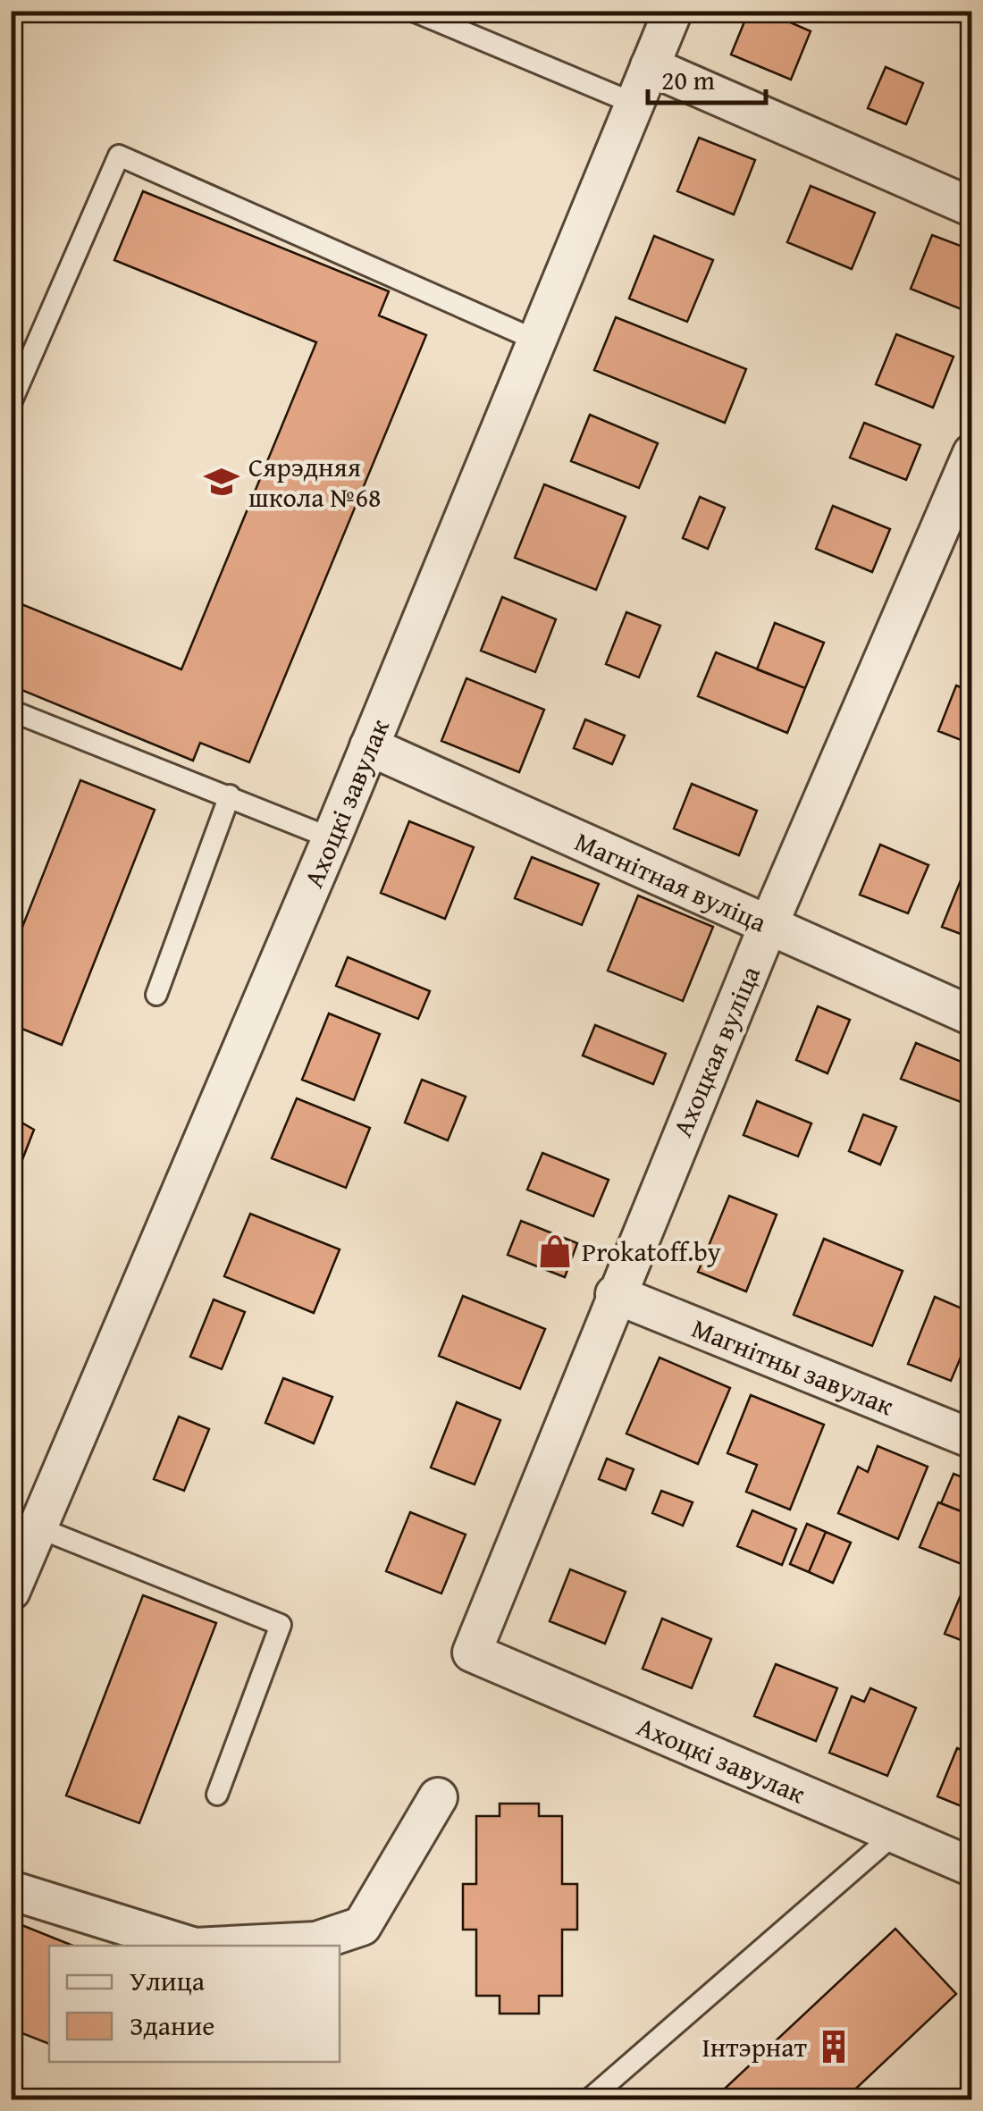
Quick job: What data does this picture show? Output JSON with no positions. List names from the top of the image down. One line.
{"streets":{"street":["Ахоцкі завулак","Магнітная вуліца","Ахоцкая вуліца","Магнітны завулак"]},"crossings":[["Ахоцкі завулак","Магнітная вуліца"],["Ахоцкі завулак","Ахоцкая вуліца"],["Магнітная вуліца","Ахоцкая вуліца"],["Ахоцкая вуліца","Магнітны завулак"]],"places":{"school or university":["Сярэдняя школа №68"],"shop":["Prokatoff.by"],"building":["Інтэрнат"]},"legend":["Улица","Здание"],"scale_bar":"20 m"}
